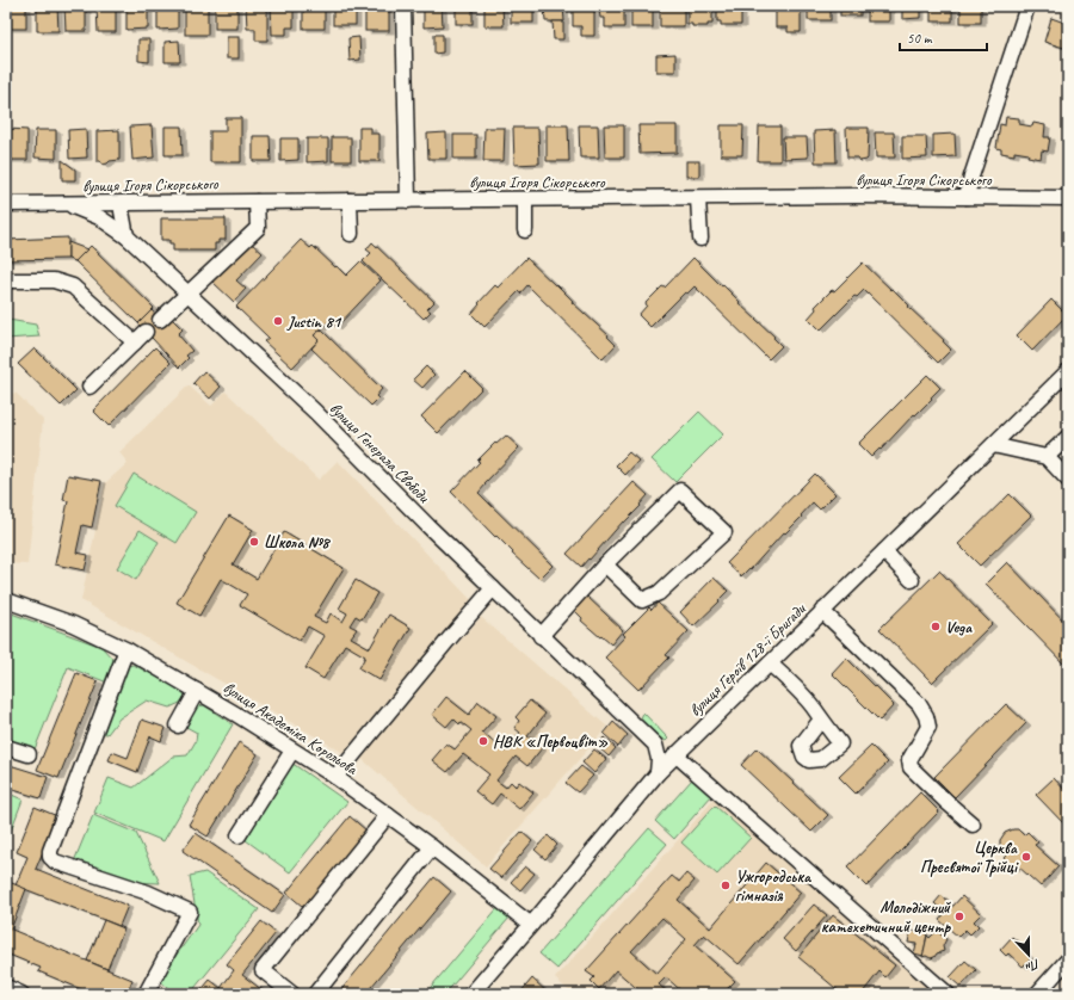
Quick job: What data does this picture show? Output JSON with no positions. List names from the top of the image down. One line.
{"streets":{"street":["вулиця Ігоря Сікорського","вулиця Генерала Свободи","вулиця Героїв 128-ї Бригади","вулиця Академіка Корольова"]},"crossings":[["вулиця Ігоря Сікорського","вулиця Генерала Свободи"],["вулиця Героїв 128-ї Бригади","вулиця Академіка Корольова"]],"places":["Justin 81","Школа №8","Vega","НВК «Первоцвіт»","Церква Пресвятої Трійці","Ужгородська гімназія","Молодіжний катехетичний центр"],"scale_bar":"50 m","north":"bottom"}
